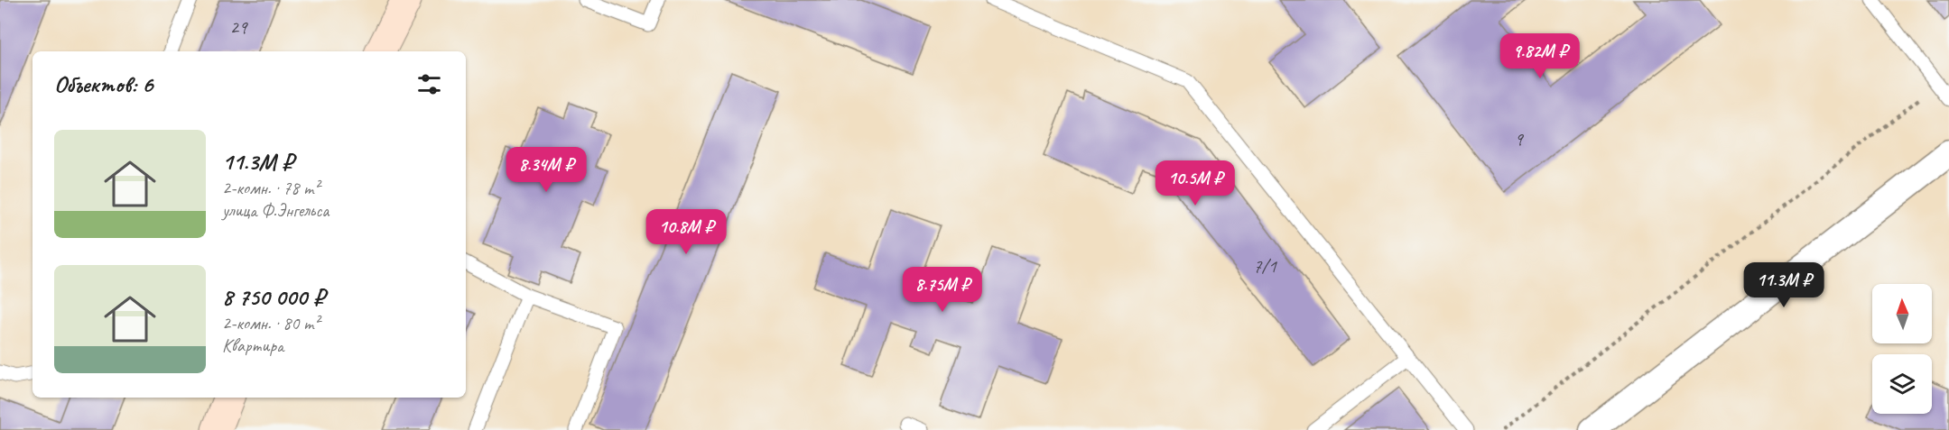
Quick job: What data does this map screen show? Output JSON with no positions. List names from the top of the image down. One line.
{"house_numbers":["29","9","7/1"],"north":"top","page":{"price":["9.82M ₽","8.34M ₽","10.5M ₽","10.8M ₽","11.3M ₽","8.75M ₽"],"heading":"Объектов: 6","list":[{"name":"11.3M ₽","note":"2-комн. · 78 m² · улица Ф.Энгельса"},{"name":"8 750 000 ₽","note":"2-комн. · 80 m² · Квартира"}]}}
